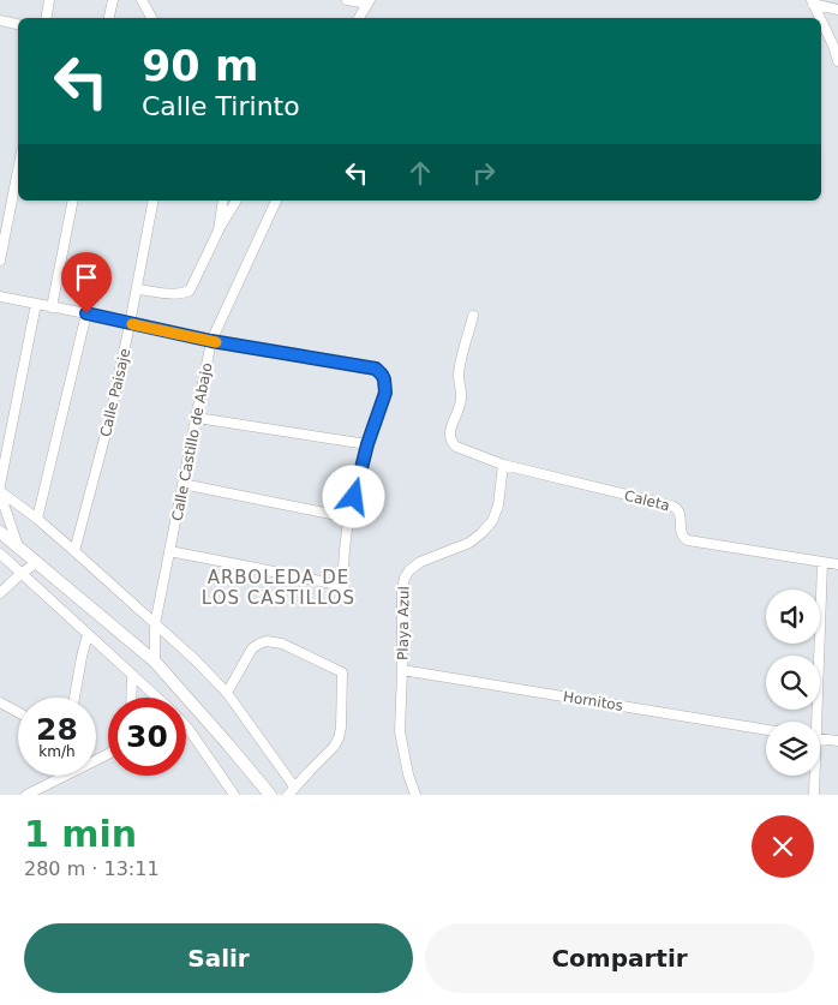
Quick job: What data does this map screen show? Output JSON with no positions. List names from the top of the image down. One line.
{"streets":{"street":["Calle Paisaje","Calle Castillo de Abajo","Caleta","Playa Azul","Hornitos"]},"crossings":[["Caleta","Playa Azul"],["Playa Azul","Hornitos"]],"districts":["ARBOLEDA DE LOS CASTILLOS"],"page":{"turn":["90 m","Calle Tirinto"],"speed":"28 km/h","limit":"30","heading":["1 min","280 m · 13:11"],"buttons":["Salir","Compartir"]}}
